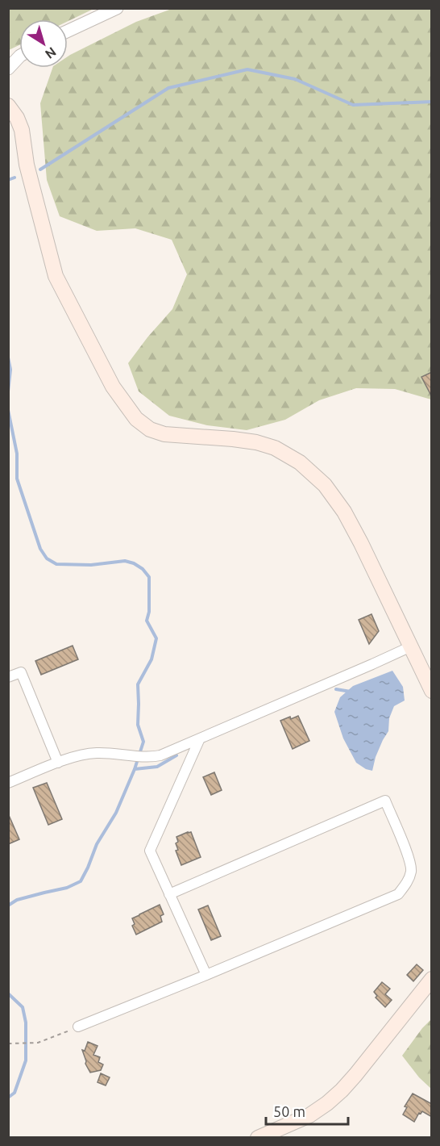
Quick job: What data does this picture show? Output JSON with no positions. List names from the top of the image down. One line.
{"scale_bar":"50 m","north":"bottom right"}
